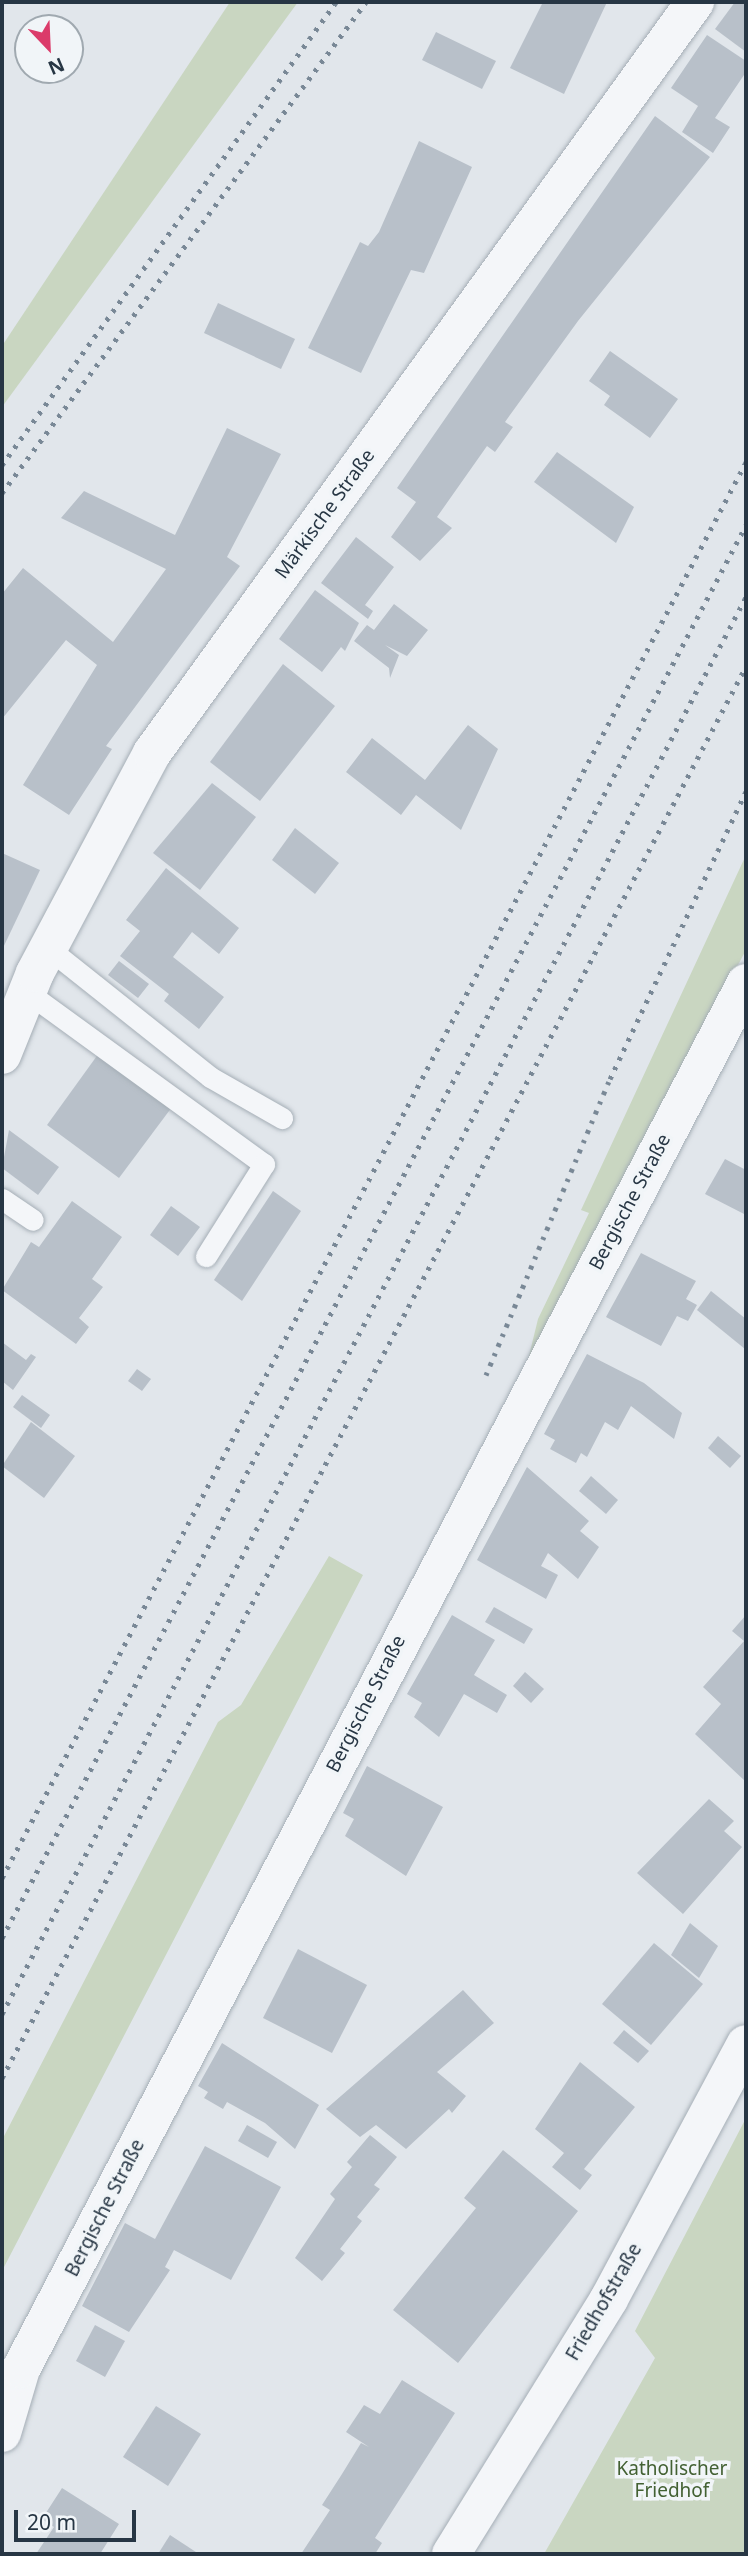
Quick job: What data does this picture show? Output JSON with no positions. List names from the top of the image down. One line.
{"streets":{"street":["Märkische Straße","Bergische Straße","Friedhofstraße"]},"parks":["Katholischer Friedhof"],"scale_bar":"20 m","north":"bottom right"}
